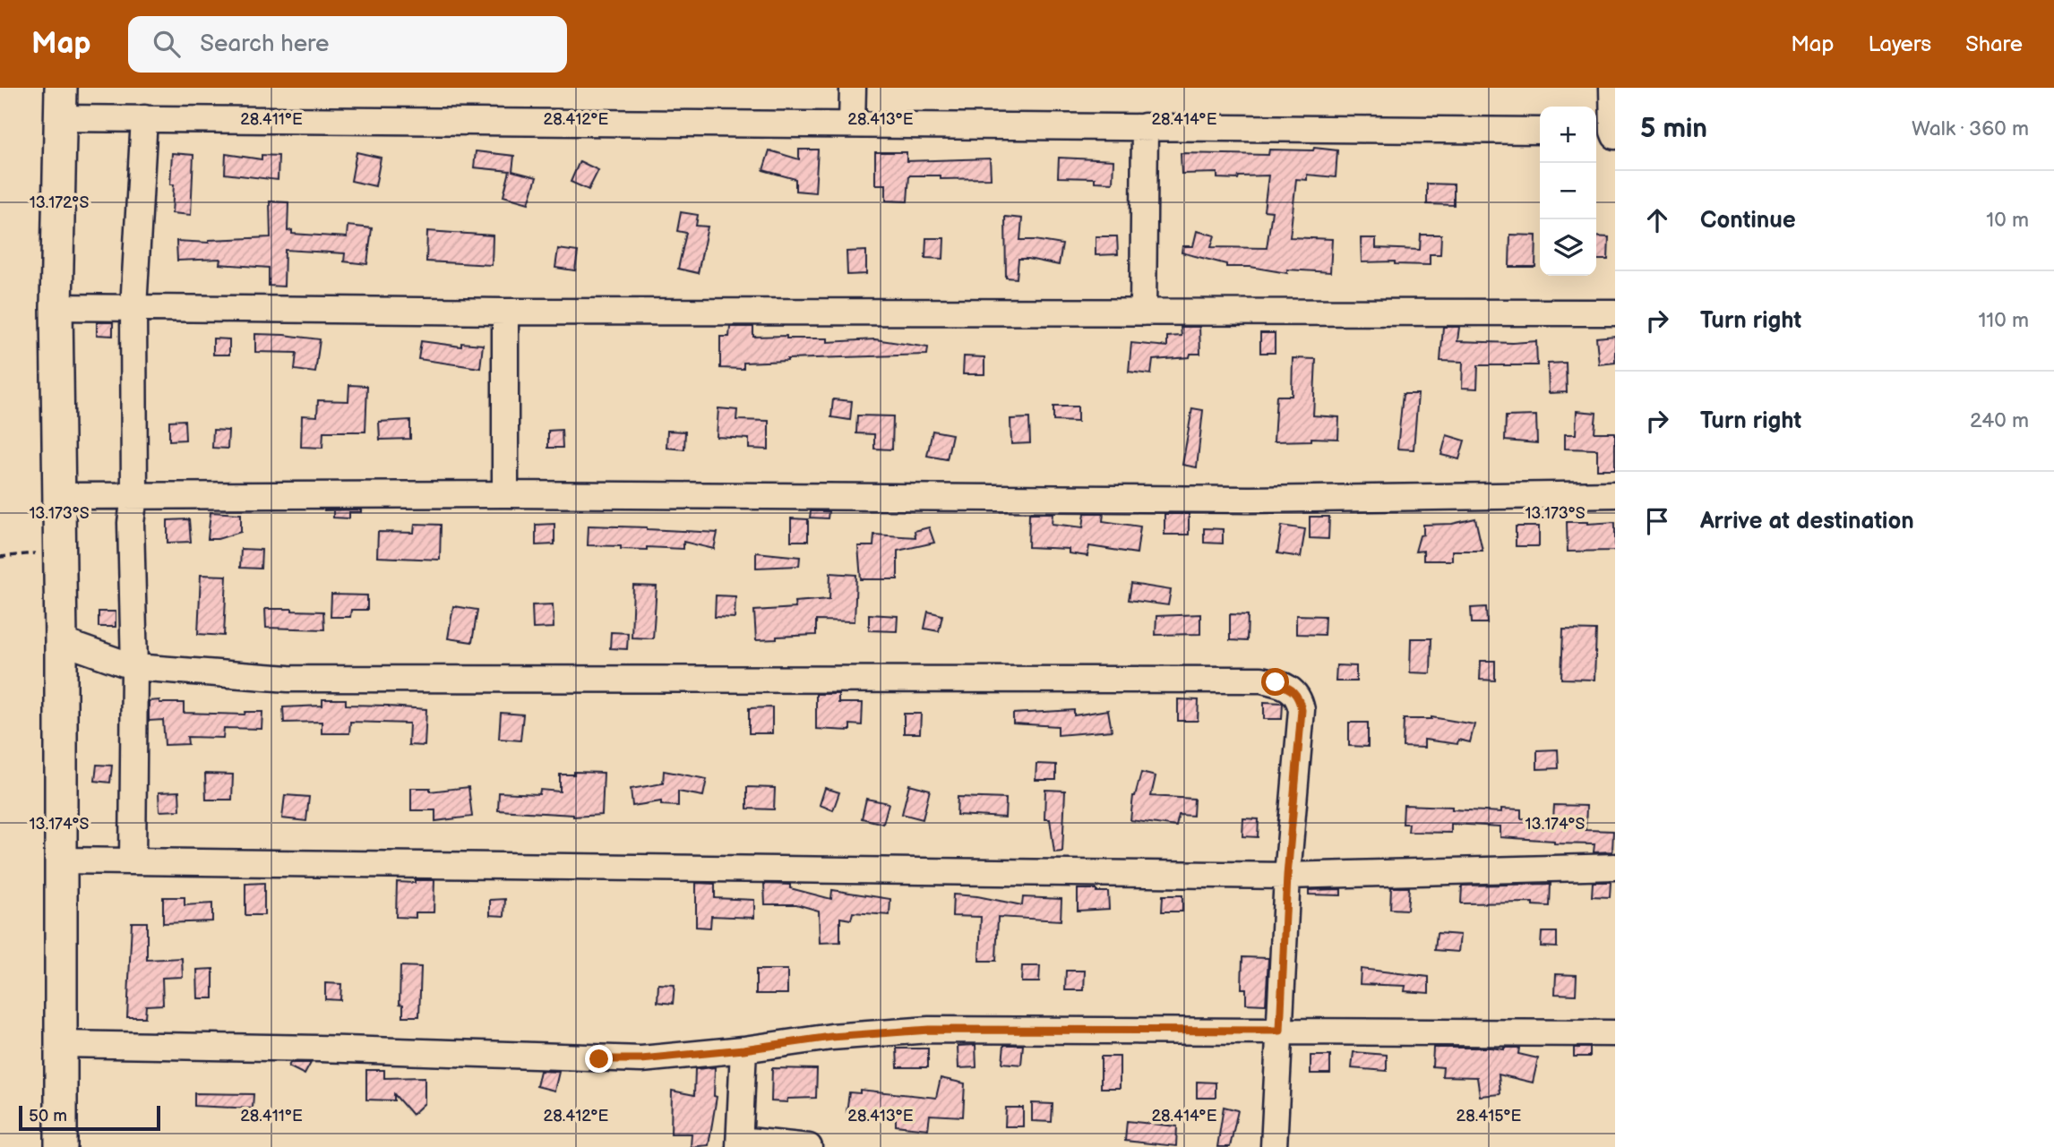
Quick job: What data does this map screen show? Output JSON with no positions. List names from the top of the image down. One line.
{"scale_bar":"50 m","page":{"header":"Map","search":"Search here","nav":["Map","Layers","Share"],"heading":["5 min","Walk · 360 m"],"map_buttons":["+","−"],"list":[["Continue","10 m"],["Turn right","110 m"],["Turn right","240 m"],"Arrive at destination"],"scale":"50 m"},"coordinates":["28.411°E","28.412°E","28.413°E","28.414°E","13.172°S","13.173°S","13.174°S","28.415°E"]}
